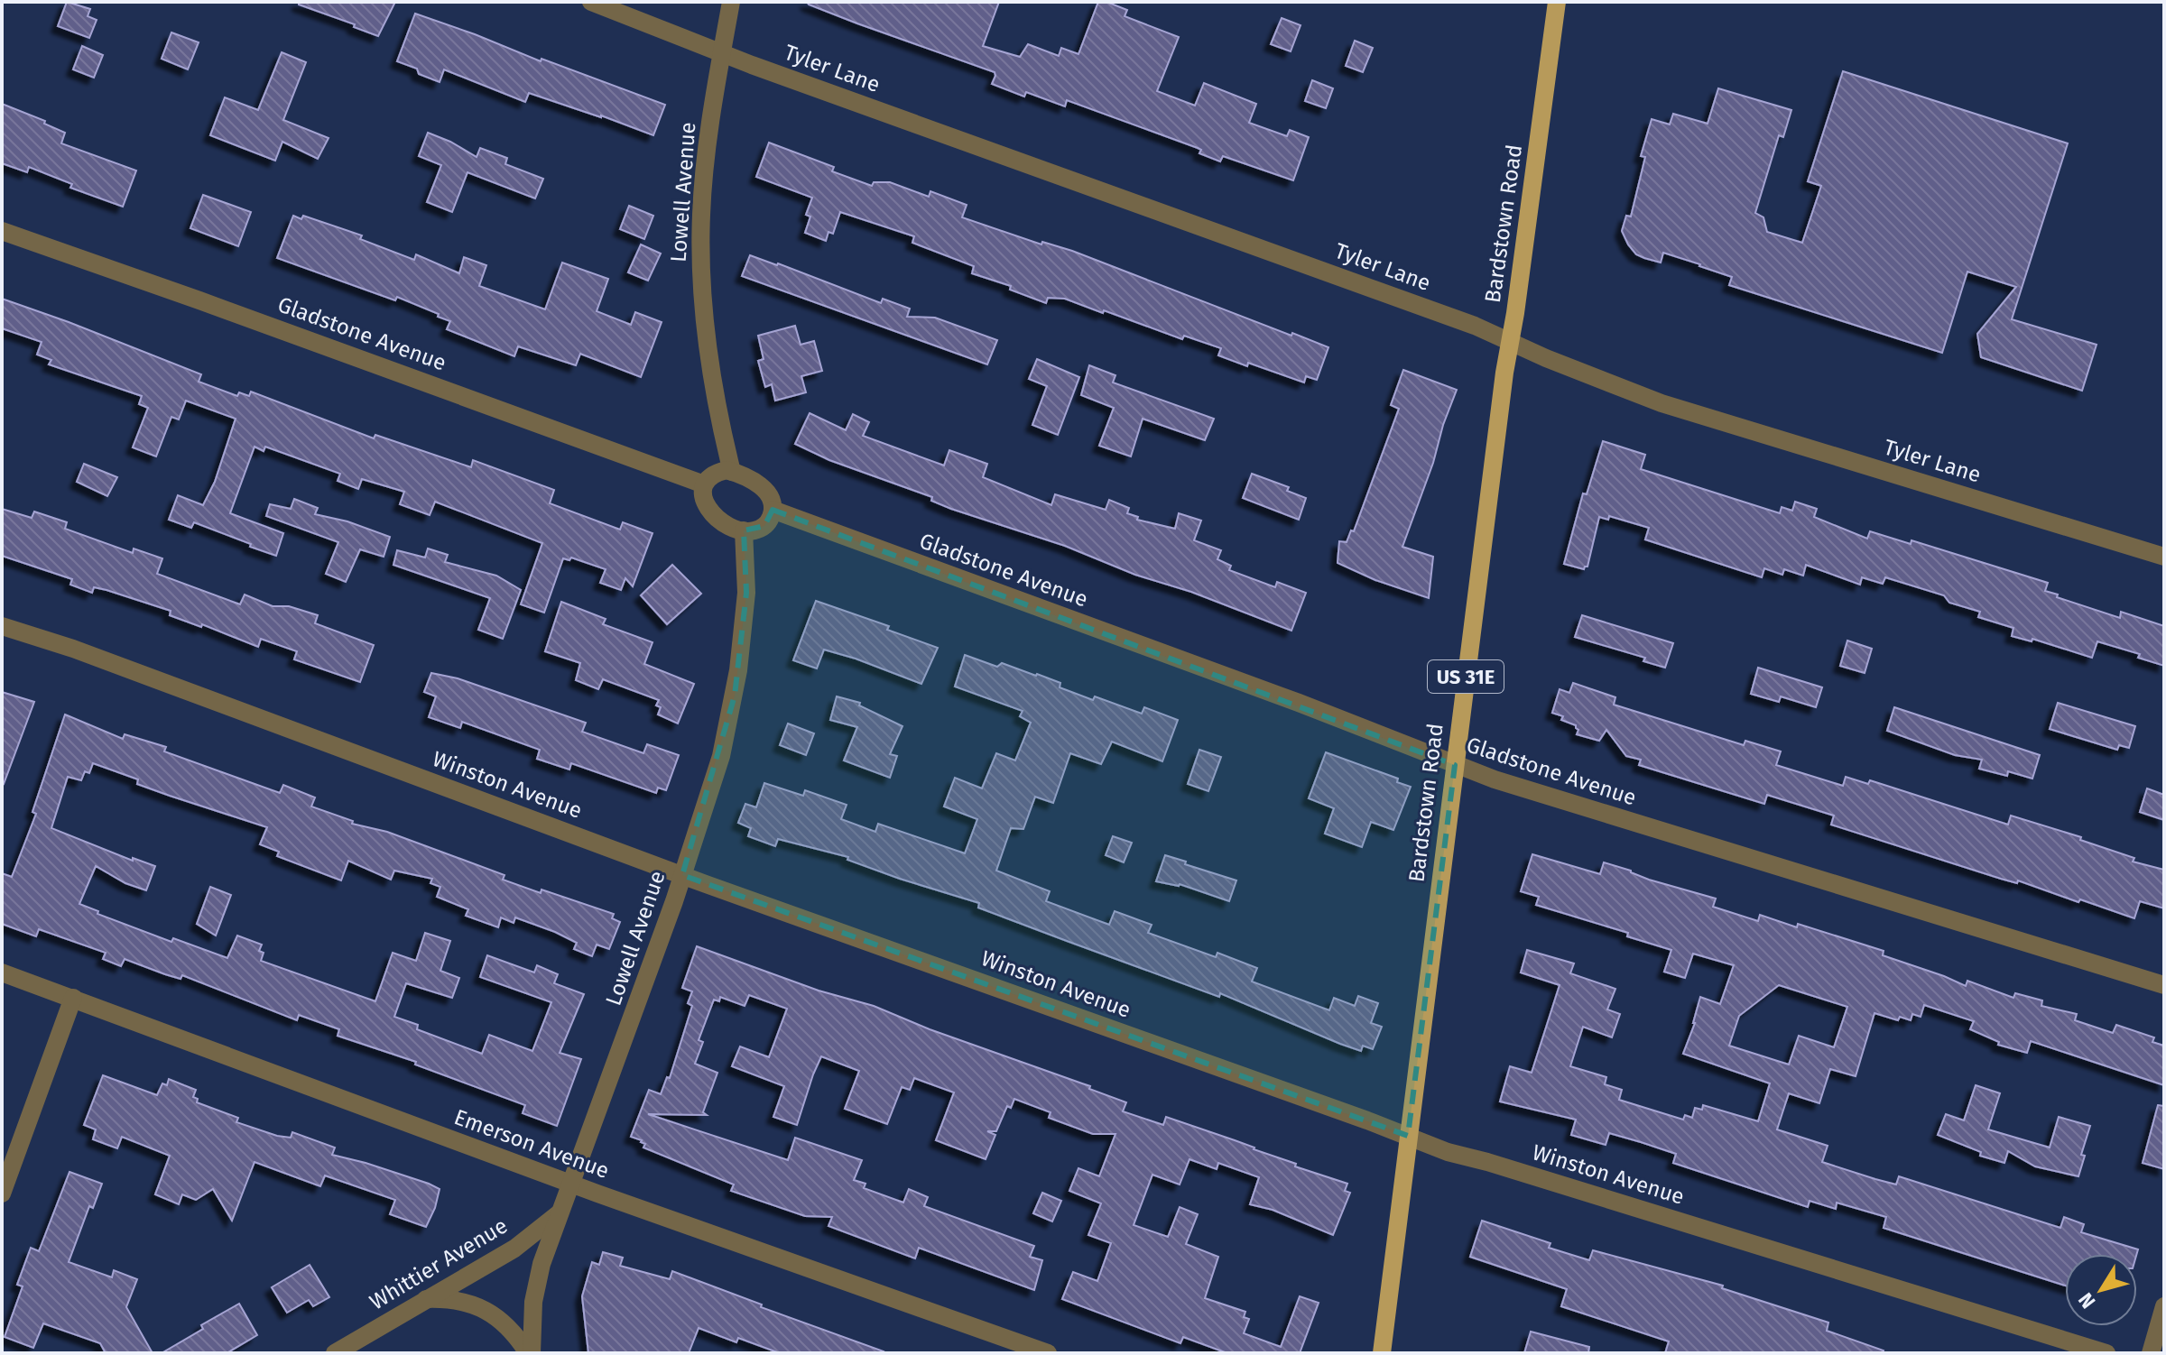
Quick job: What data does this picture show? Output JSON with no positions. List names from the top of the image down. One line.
{"streets":{"main road":["Bardstown Road","US 31E"],"street":["Tyler Lane","Lowell Avenue","Gladstone Avenue","Winston Avenue","Emerson Avenue","Whittier Avenue"]},"crossings":[["Tyler Lane","Lowell Avenue"],["Tyler Lane","Bardstown Road"],["Lowell Avenue","Gladstone Avenue"],["Lowell Avenue","Winston Avenue"],["Lowell Avenue","Emerson Avenue"],["Lowell Avenue","Whittier Avenue"],["Bardstown Road","Gladstone Avenue"],["Bardstown Road","Winston Avenue"]],"north":"bottom left"}
